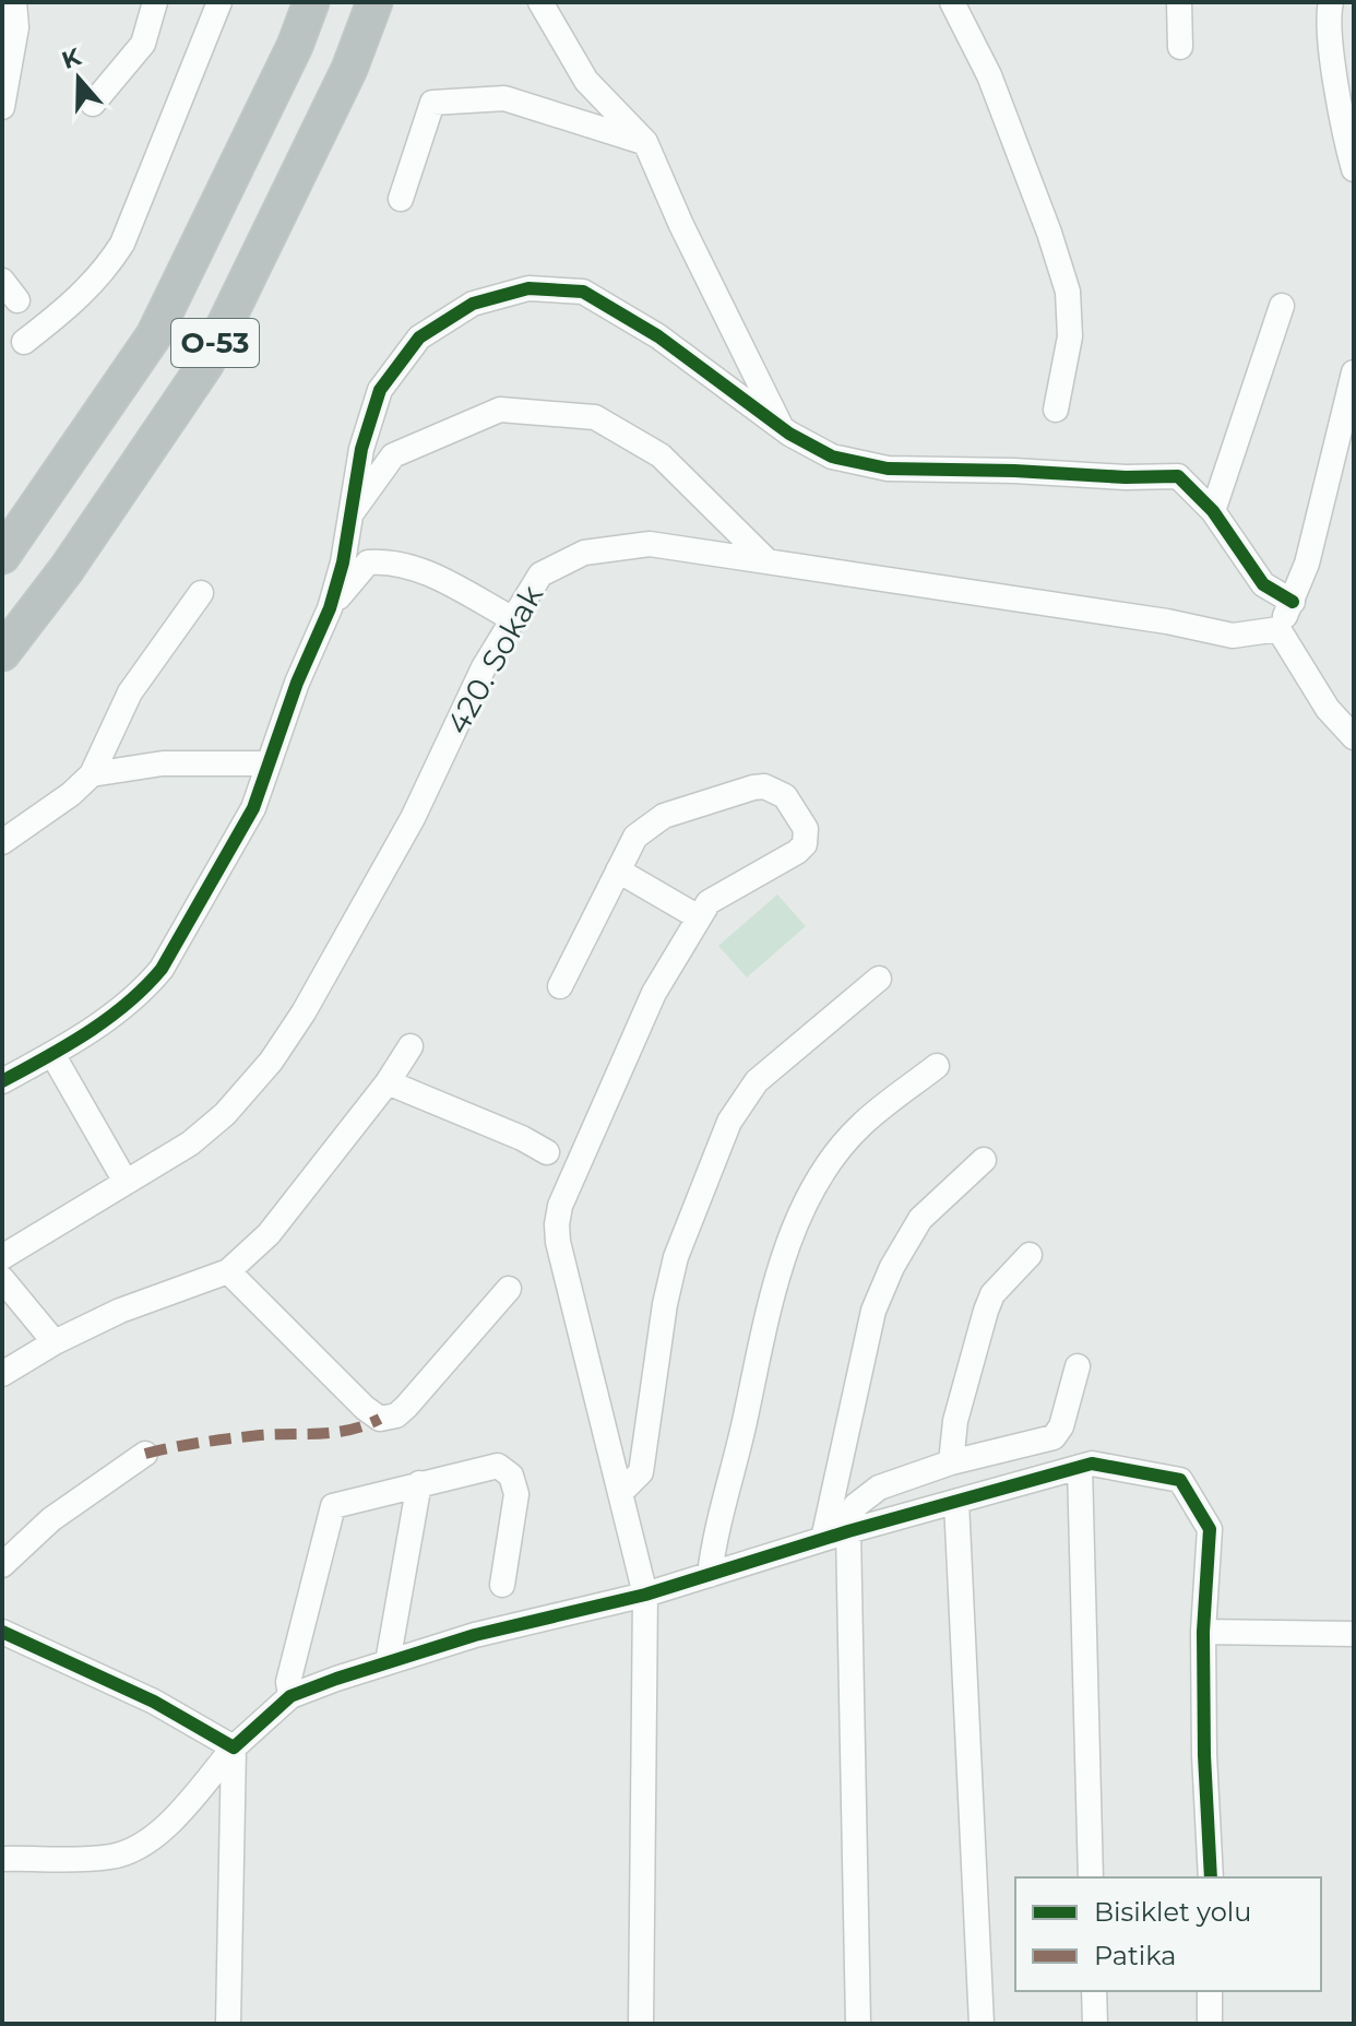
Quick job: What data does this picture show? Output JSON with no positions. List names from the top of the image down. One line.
{"streets":{"highway":["O-53"],"street":["420. Sokak"]},"legend":["Bisiklet yolu","Patika"],"north":"top"}
